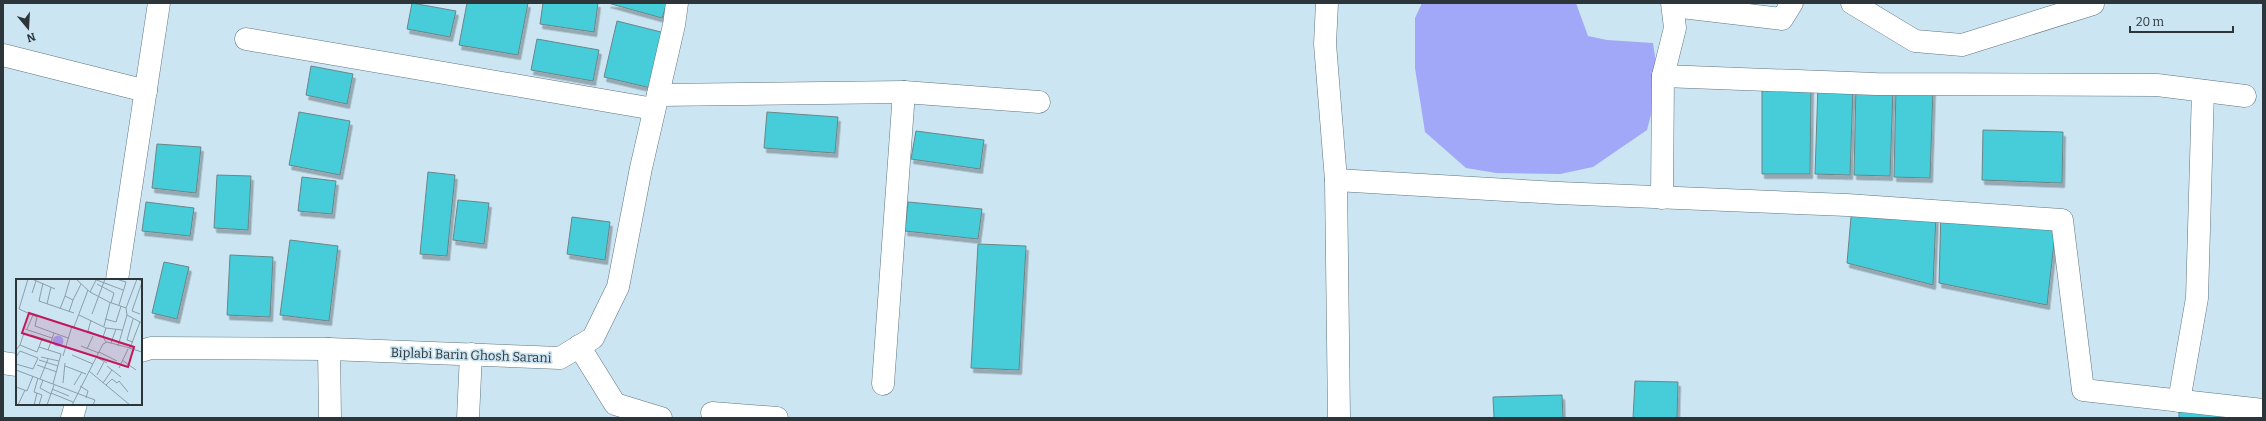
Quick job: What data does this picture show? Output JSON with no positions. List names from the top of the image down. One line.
{"streets":{"street":["Biplabi Barin Ghosh Sarani"]},"scale_bar":"20 m","north":"bottom"}
